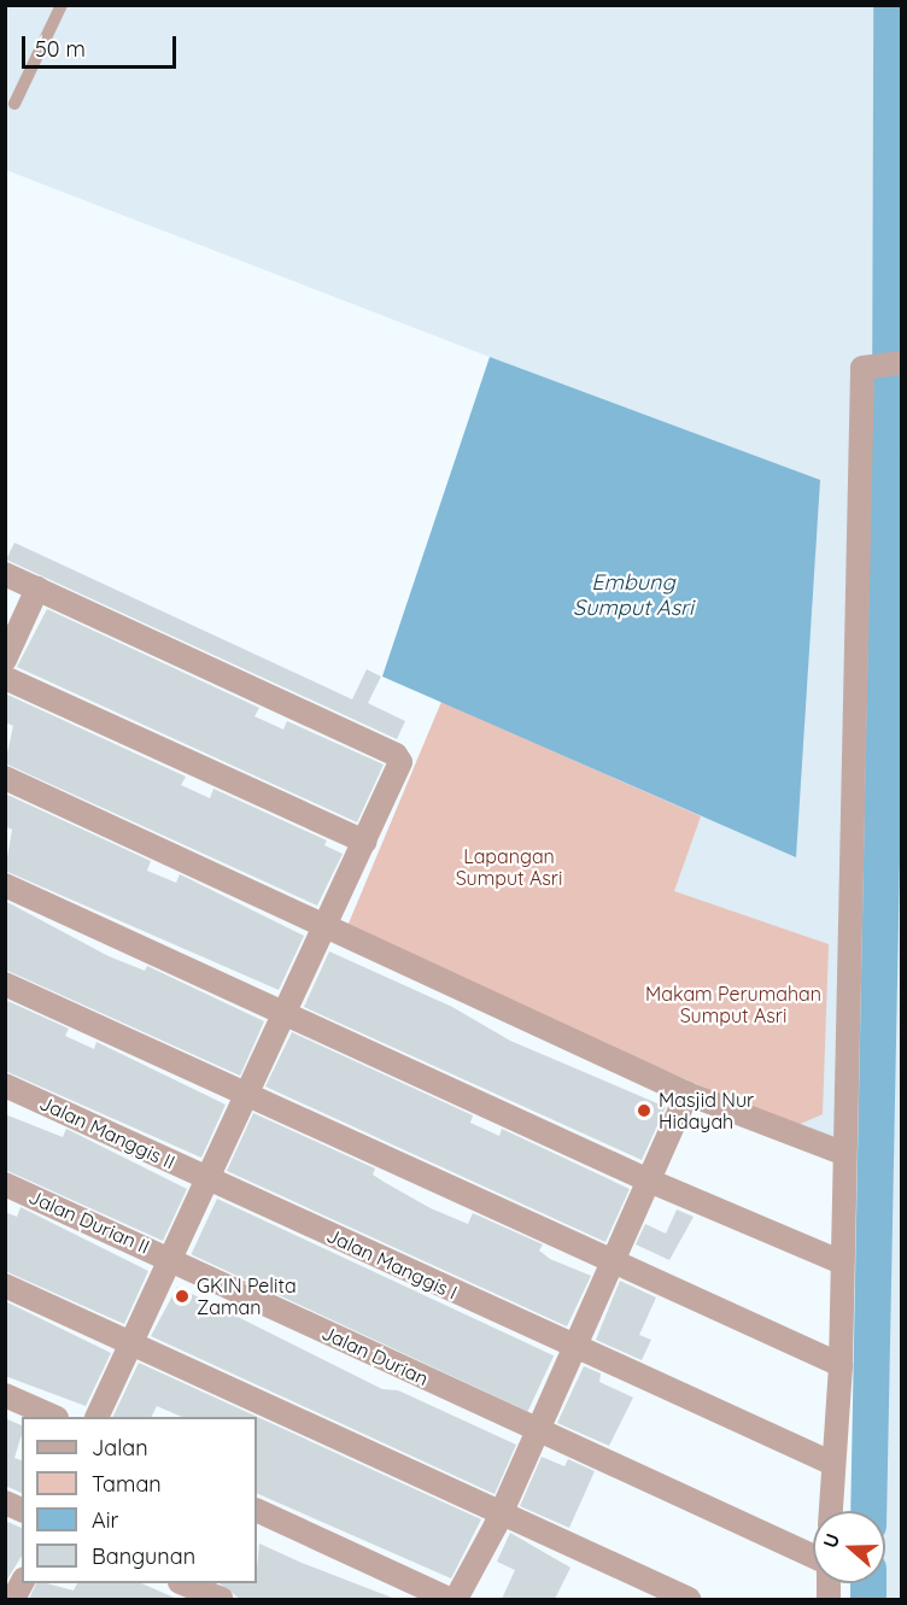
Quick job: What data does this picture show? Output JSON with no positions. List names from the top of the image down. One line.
{"streets":{"street":["Jalan Manggis II","Jalan Durian II","Jalan Manggis I","Jalan Durian"]},"crossings":[["Jalan Manggis II","Jalan Manggis I"],["Jalan Durian II","Jalan Durian"]],"water":["Embung Sumput Asri"],"parks":["Lapangan Sumput Asri","Makam Perumahan Sumput Asri"],"places":["Masjid Nur Hidayah","GKIN Pelita Zaman"],"legend":["Jalan","Taman","Air","Bangunan"],"scale_bar":"50 m","north":"left"}
